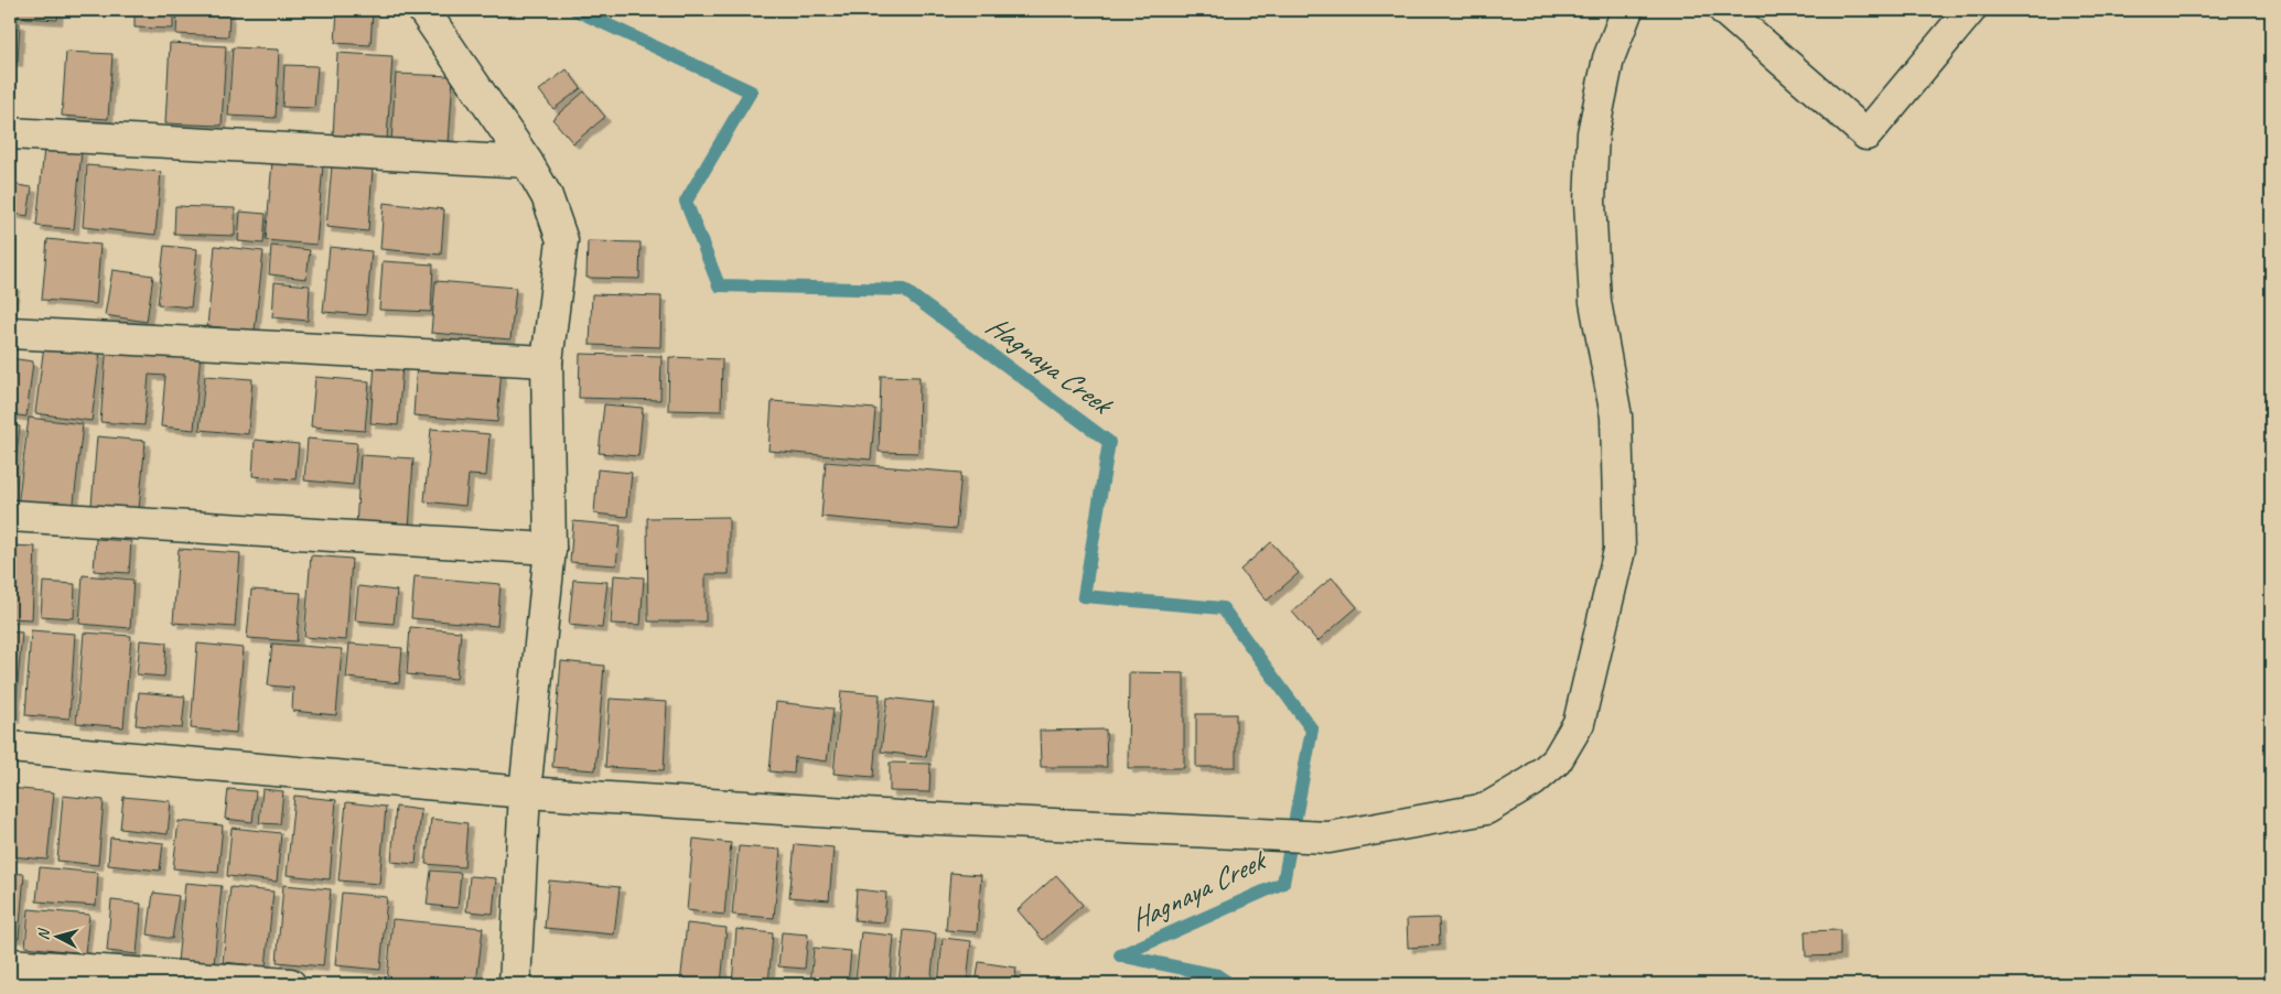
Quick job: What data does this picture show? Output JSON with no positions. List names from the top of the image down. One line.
{"water":["Hagnaya Creek"],"north":"left"}
